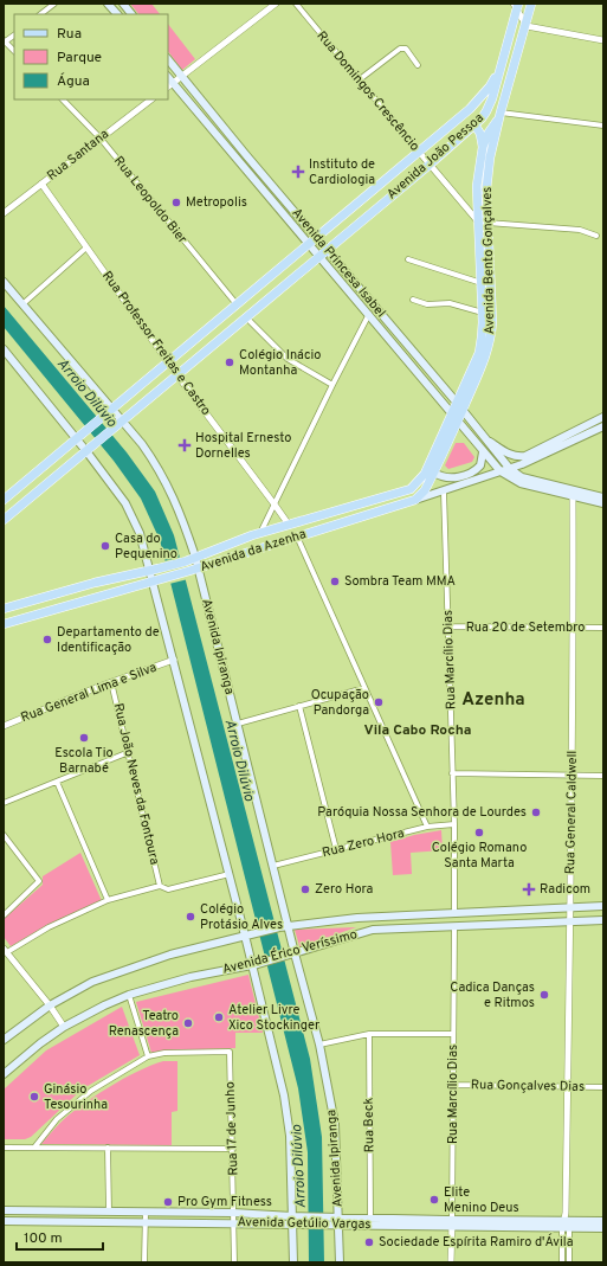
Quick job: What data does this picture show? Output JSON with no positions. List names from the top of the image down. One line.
{"streets":{"main road":["Avenida João Pessoa","Avenida Bento Gonçalves","Avenida Princesa Isabel","Avenida da Azenha","Avenida Ipiranga","Avenida Érico Veríssimo","Avenida Getúlio Vargas"],"street":["Rua Domingos Crescêncio","Rua Santana","Rua Leopoldo Bier","Rua Professor Freitas e Castro","Rua 20 de Setembro","Rua Marcílio Dias","Rua General Lima e Silva","Rua João Neves da Fontoura","Rua General Caldwell","Rua Zero Hora","Rua Gonçalves Dias","Rua Beck","Rua 17 de Junho"]},"crossings":[["Rua Domingos Crescêncio","Avenida João Pessoa"],["Rua Domingos Crescêncio","Avenida Bento Gonçalves"],["Rua Santana","Rua Leopoldo Bier"],["Rua Santana","Rua Professor Freitas e Castro"],["Avenida João Pessoa","Rua Leopoldo Bier"],["Avenida João Pessoa","Avenida Princesa Isabel"],["Avenida João Pessoa","Rua Professor Freitas e Castro"],["Avenida João Pessoa","Avenida Ipiranga"],["Avenida Bento Gonçalves","Avenida Princesa Isabel"],["Avenida Bento Gonçalves","Avenida da Azenha"],["Avenida Princesa Isabel","Avenida da Azenha"],["Rua Professor Freitas e Castro","Avenida da Azenha"],["Avenida da Azenha","Avenida Ipiranga"],["Avenida da Azenha","Rua Marcílio Dias"],["Rua 20 de Setembro","Rua Marcílio Dias"],["Rua 20 de Setembro","Rua General Caldwell"],["Avenida Ipiranga","Rua Zero Hora"],["Avenida Ipiranga","Avenida Érico Veríssimo"],["Avenida Ipiranga","Avenida Getúlio Vargas"],["Rua Marcílio Dias","Rua Zero Hora"],["Rua Marcílio Dias","Avenida Érico Veríssimo"],["Rua Marcílio Dias","Rua Gonçalves Dias"],["Rua Marcílio Dias","Avenida Getúlio Vargas"],["Rua General Lima e Silva","Rua João Neves da Fontoura"],["Rua General Caldwell","Avenida Érico Veríssimo"],["Rua General Caldwell","Rua Gonçalves Dias"],["Rua General Caldwell","Avenida Getúlio Vargas"],["Rua Beck","Avenida Getúlio Vargas"],["Rua 17 de Junho","Avenida Getúlio Vargas"]],"districts":["Azenha","Vila Cabo Rocha"],"water":["Arroio Dilúvio"],"places":{"health":["Instituto de Cardiologia","Hospital Ernesto Dornelles","Radicom"],"other":["Metropolis","Colégio Inácio Montanha","Casa do Pequenino","Sombra Team MMA","Departamento de Identificação","Ocupação Pandorga","Escola Tio Barnabé","Paróquia Nossa Senhora de Lourdes","Colégio Romano Santa Marta","Zero Hora","Colégio Protásio Alves","Cadica Danças e Ritmos","Atelier Livre Xico Stockinger","Teatro Renascença","Ginásio Tesourinha","Elite Menino Deus","Pro Gym Fitness","Sociedade Espírita Ramiro d'Ávila"]},"legend":["Rua","Parque","Água"],"scale_bar":"100 m"}
